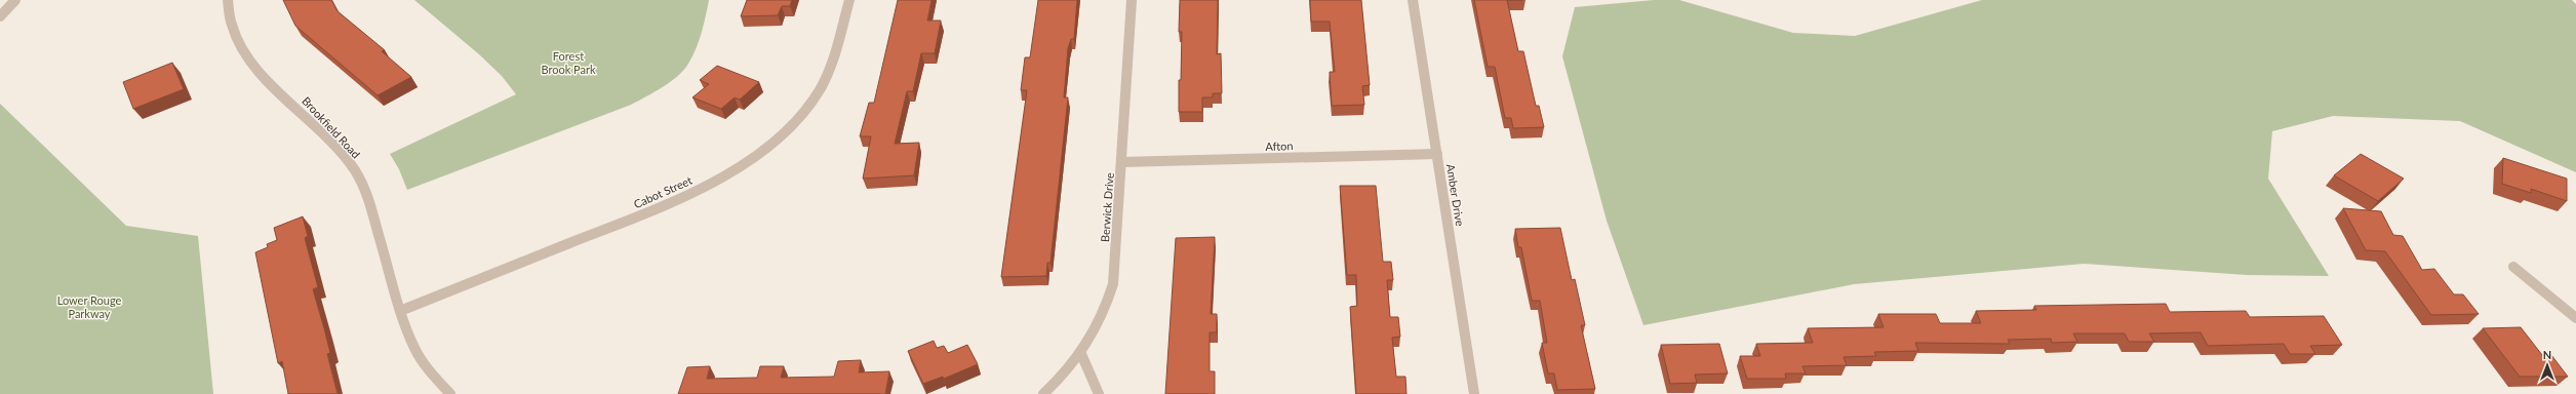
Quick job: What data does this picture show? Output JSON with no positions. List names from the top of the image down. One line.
{"streets":{"street":["Brookfield Road","Afton","Cabot Street","Amber Drive","Berwick Drive"]},"crossings":[["Brookfield Road","Cabot Street"],["Afton","Amber Drive"],["Afton","Berwick Drive"]],"parks":["Forest Brook Park","Lower Rouge Parkway"],"north":"top"}
